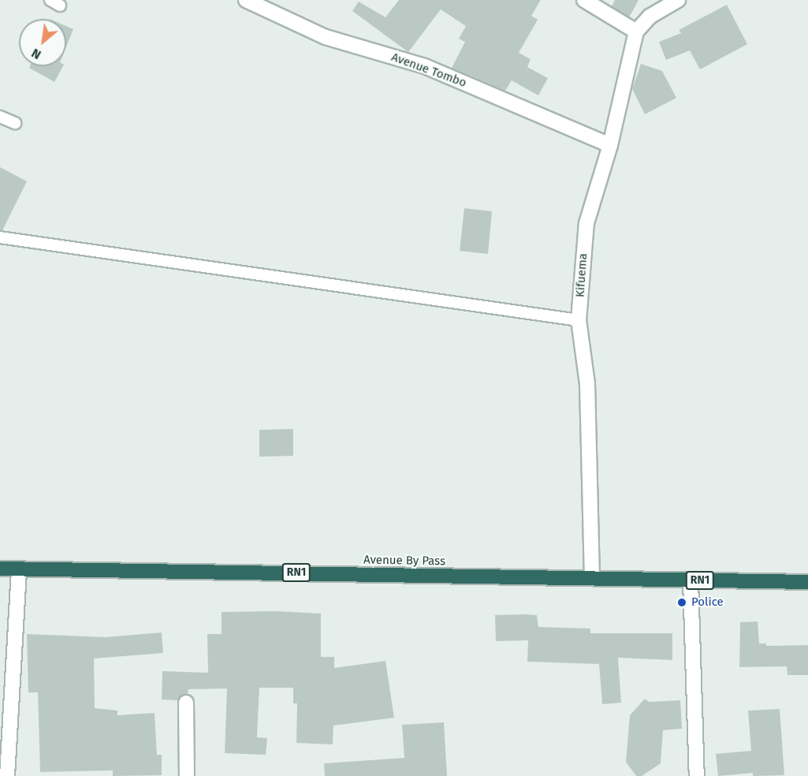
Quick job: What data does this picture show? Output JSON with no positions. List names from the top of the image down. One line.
{"streets":{"highway":["Avenue By Pass","RN1"],"street":["Avenue Tombo","Kifuema"]},"crossings":[["Avenue Tombo","Kifuema"],["Kifuema","Avenue By Pass"]],"places":["Police"],"north":"bottom left"}
